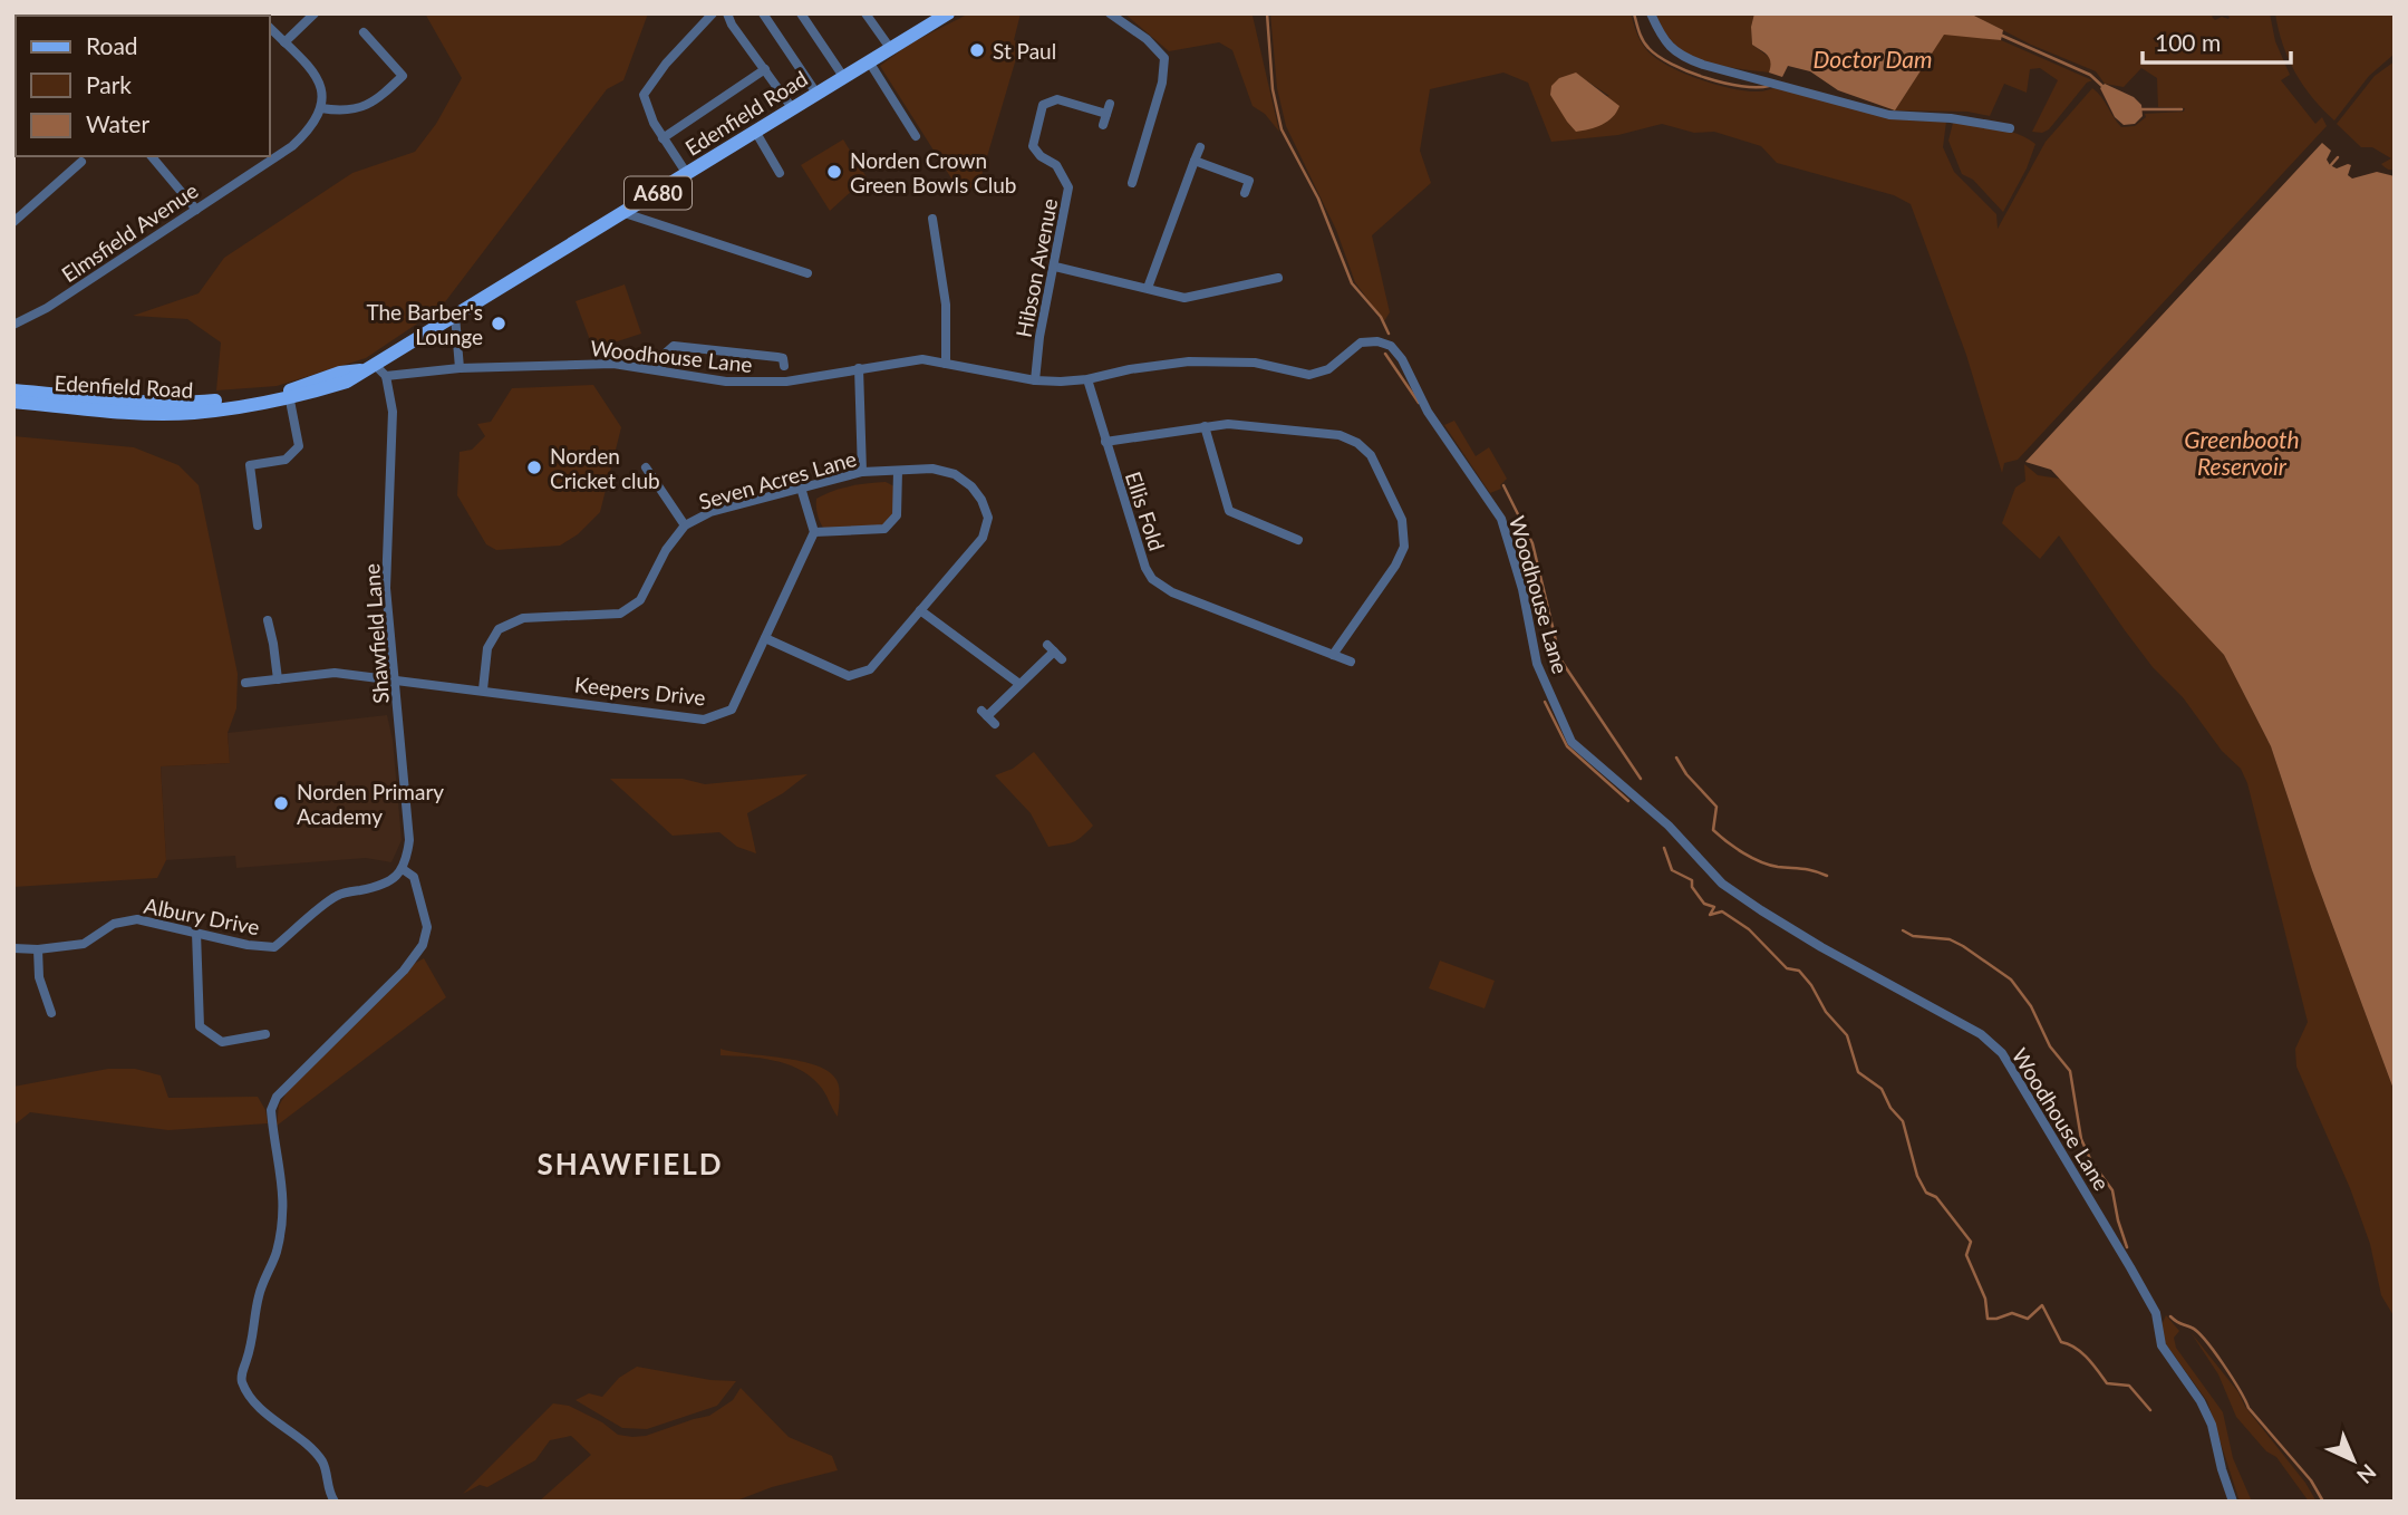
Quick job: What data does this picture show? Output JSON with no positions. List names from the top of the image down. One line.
{"streets":{"main road":["Edenfield Road","A680"],"street":["Elmsfield Avenue","Hibson Avenue","Woodhouse Lane","Seven Acres Lane","Ellis Fold","Shawfield Lane","Keepers Drive","Albury Drive"]},"crossings":[["Hibson Avenue","Woodhouse Lane"],["Woodhouse Lane","Ellis Fold"],["Woodhouse Lane","Shawfield Lane"],["Seven Acres Lane","Keepers Drive"],["Shawfield Lane","Keepers Drive"],["Shawfield Lane","Albury Drive"]],"districts":["SHAWFIELD"],"water":["Doctor Dam","Greenbooth Reservoir"],"places":["St Paul","Norden Crown Green Bowls Club","The Barber's Lounge","Norden Cricket club","Norden Primary Academy"],"legend":["Road","Park","Water"],"scale_bar":"100 m","north":"bottom right"}
